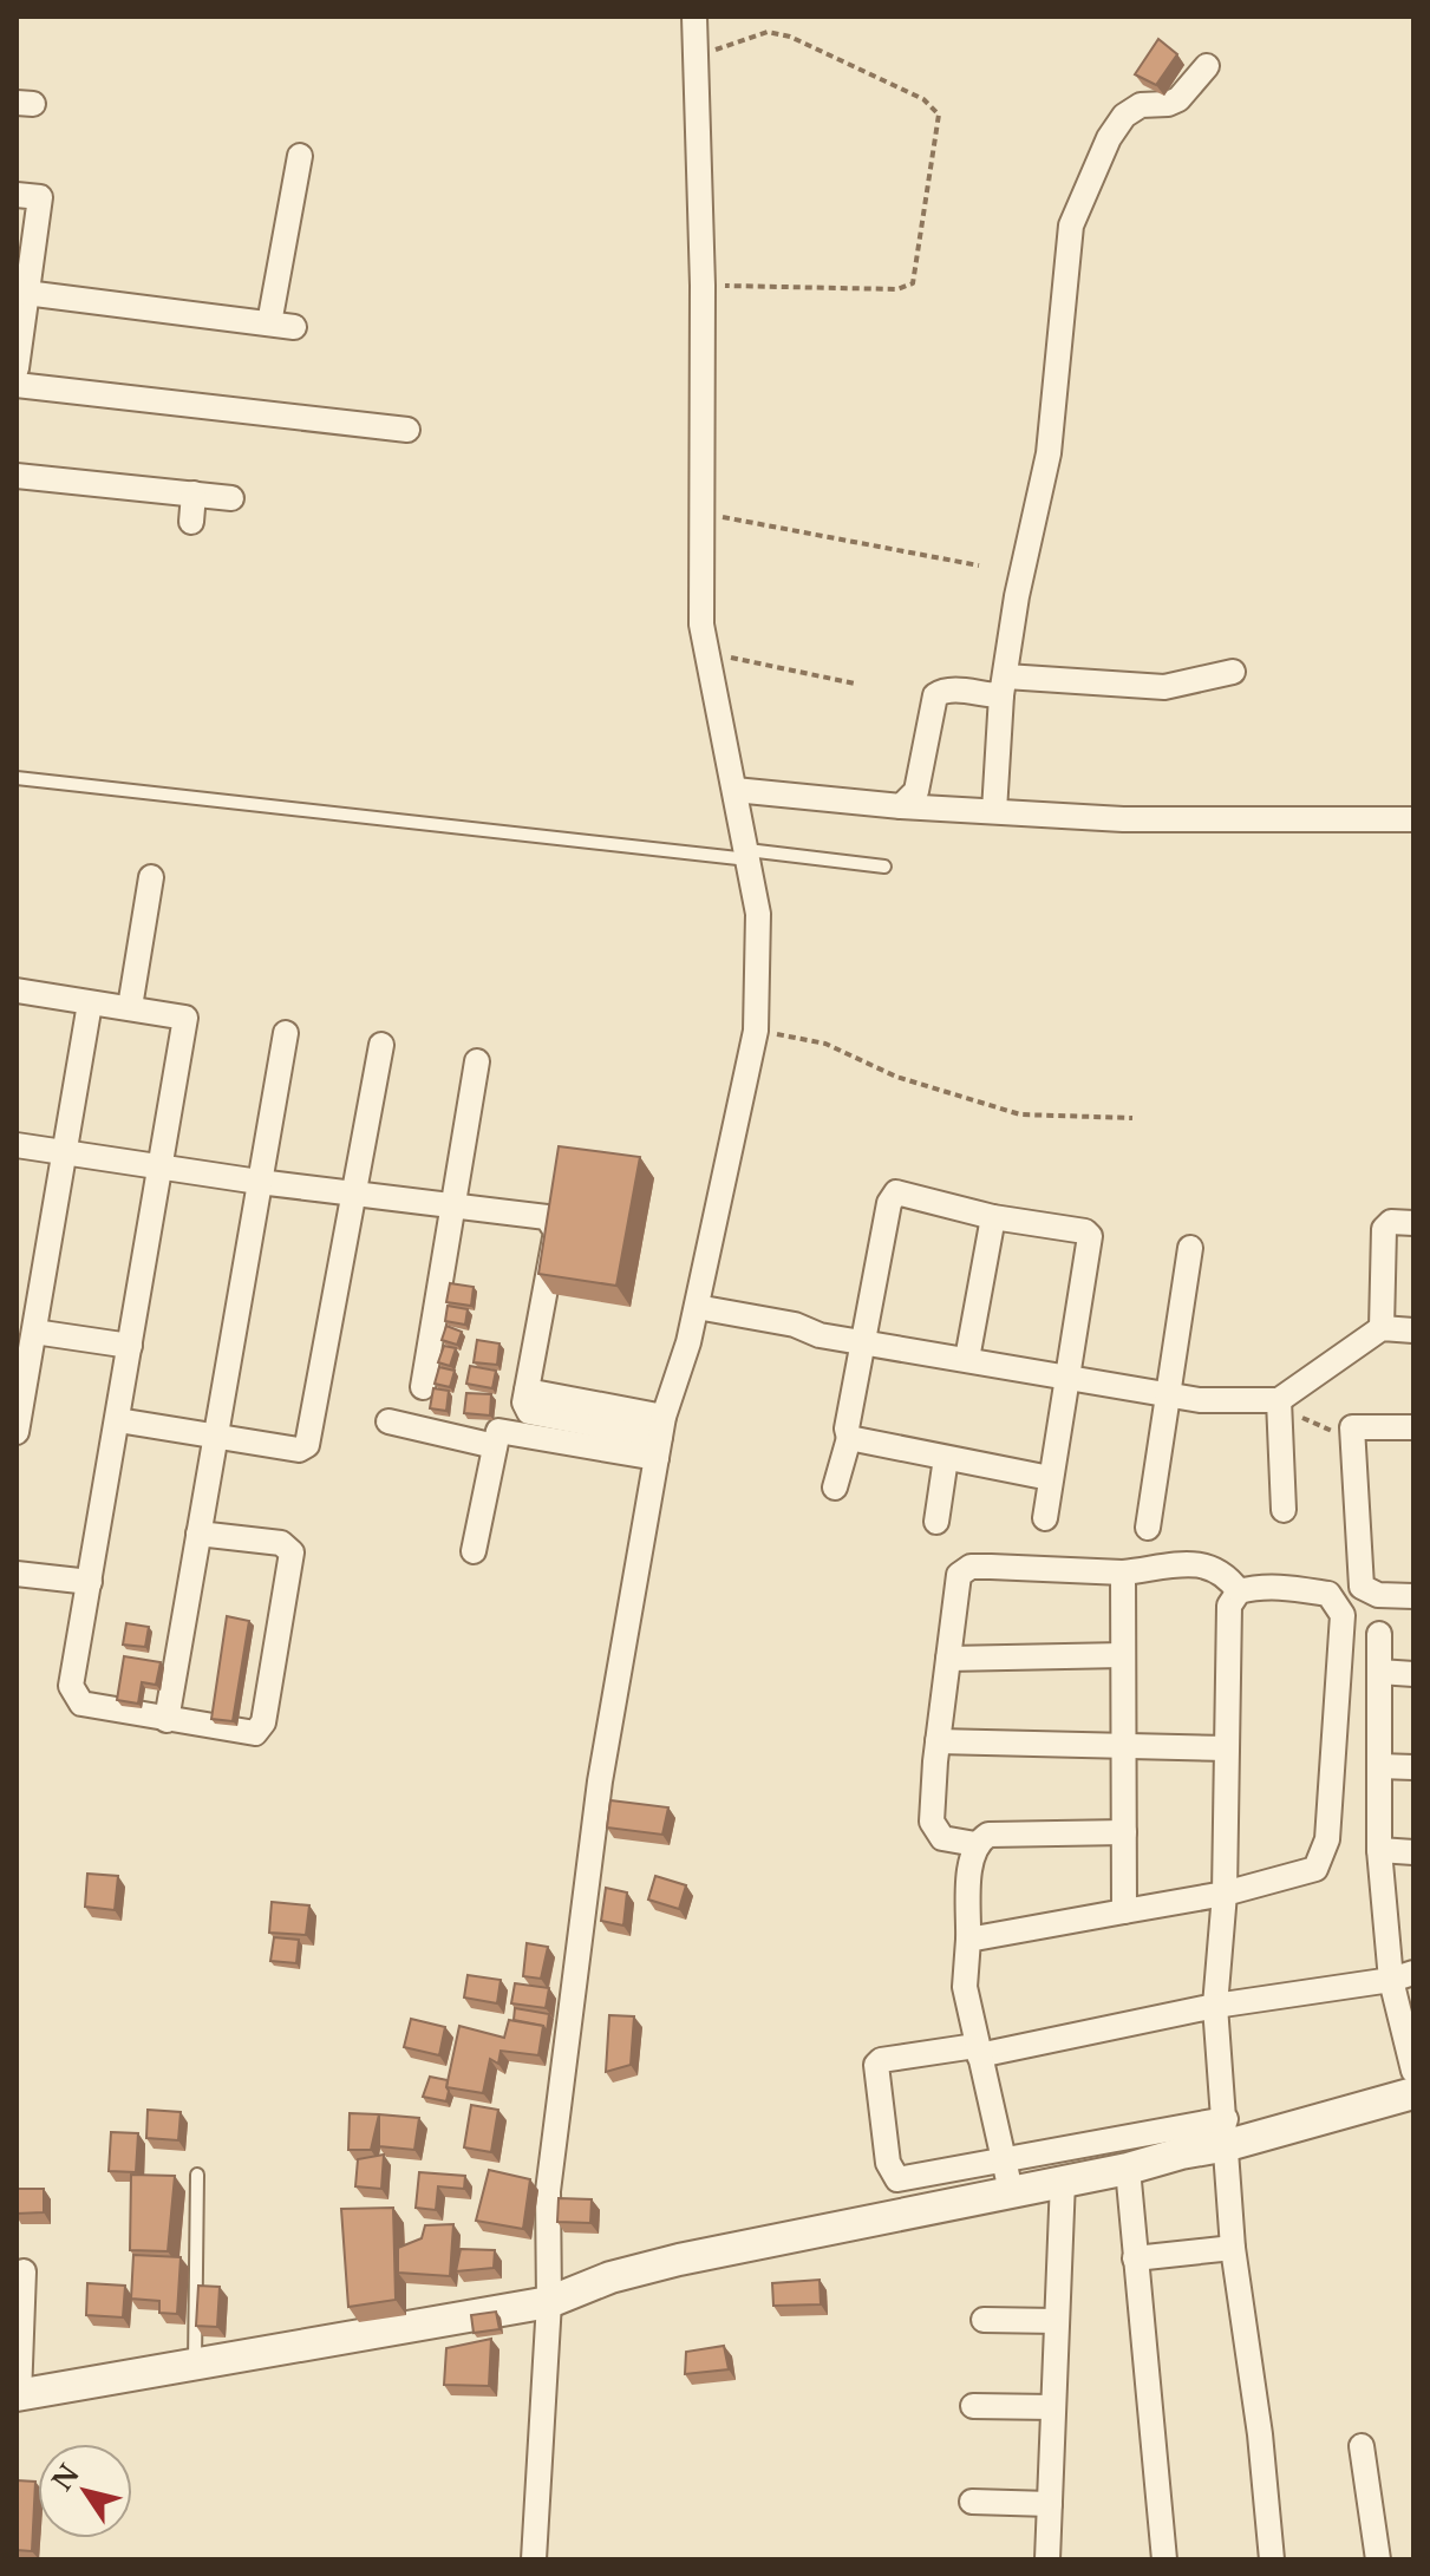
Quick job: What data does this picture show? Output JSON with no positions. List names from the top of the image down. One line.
{"north":"top left"}
